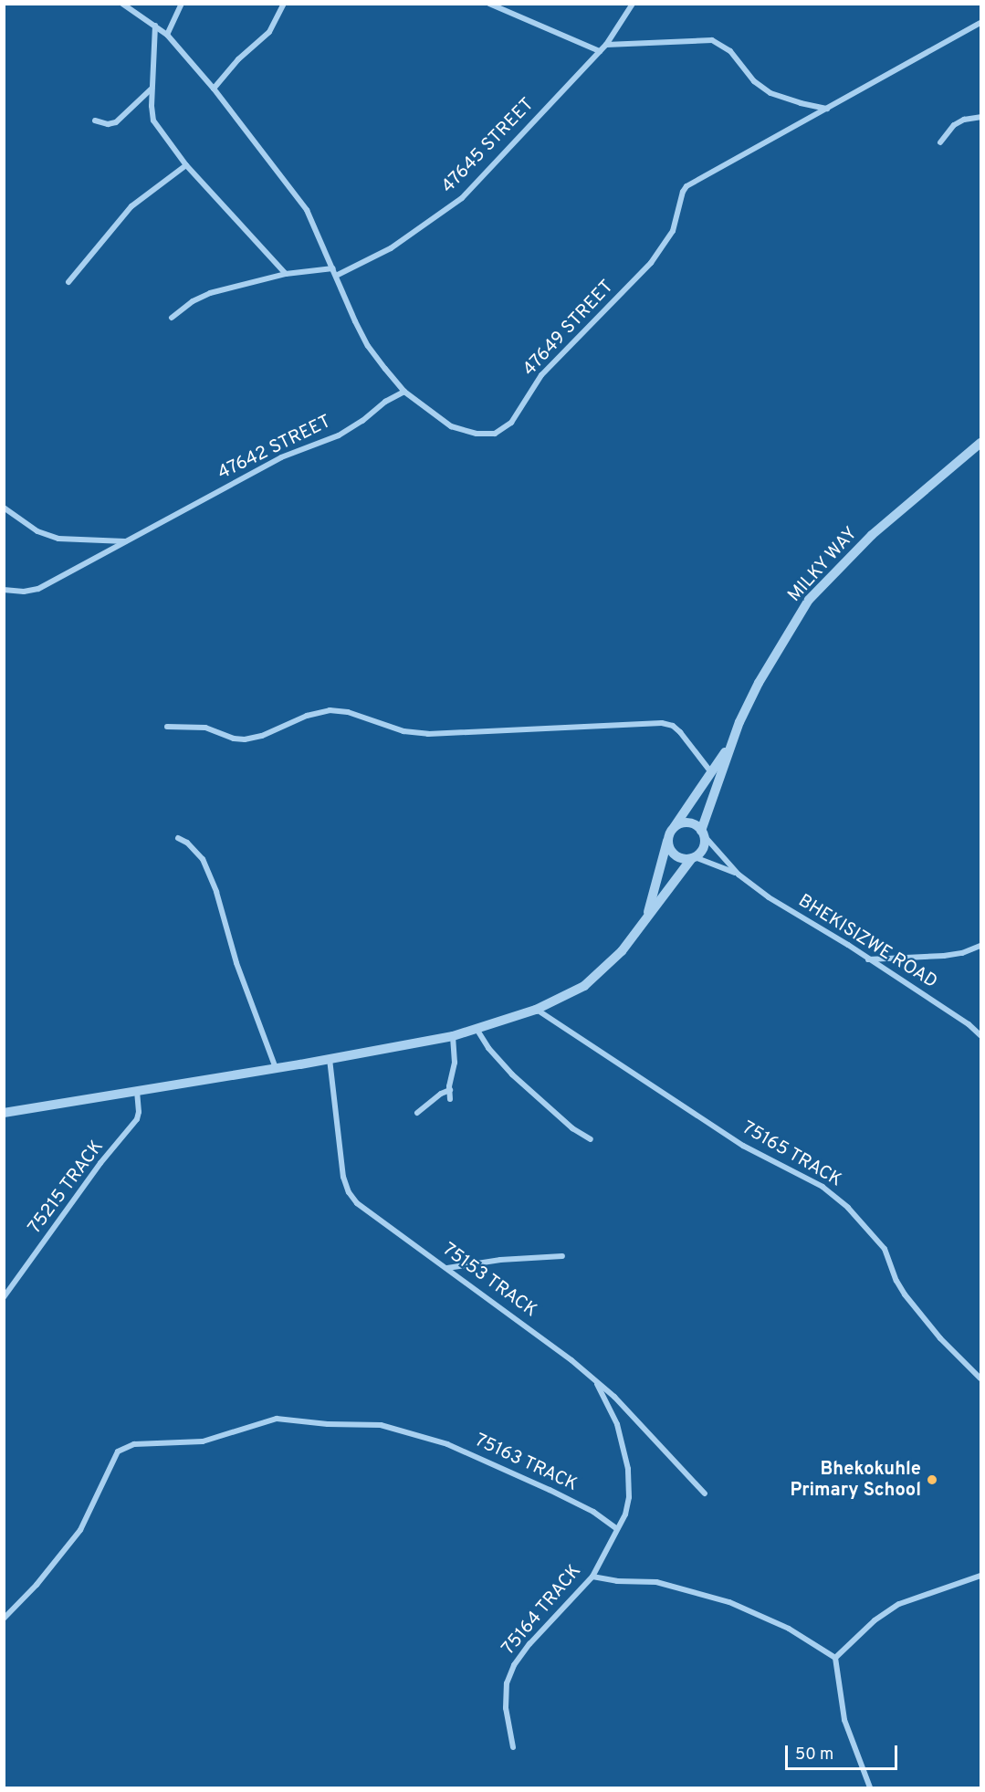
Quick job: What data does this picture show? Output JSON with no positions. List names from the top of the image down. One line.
{"streets":{"street":["47645 STREET","47649 STREET","47642 STREET","MILKY WAY","BHEKISIZWE ROAD","75165 TRACK","75215 TRACK","75153 TRACK","75163 TRACK","75164 TRACK"]},"crossings":[["47645 STREET","47649 STREET"],["47649 STREET","47642 STREET"],["MILKY WAY","BHEKISIZWE ROAD"],["75163 TRACK","75164 TRACK"]],"places":["Bhekokuhle Primary School"],"scale_bar":"50 m"}
